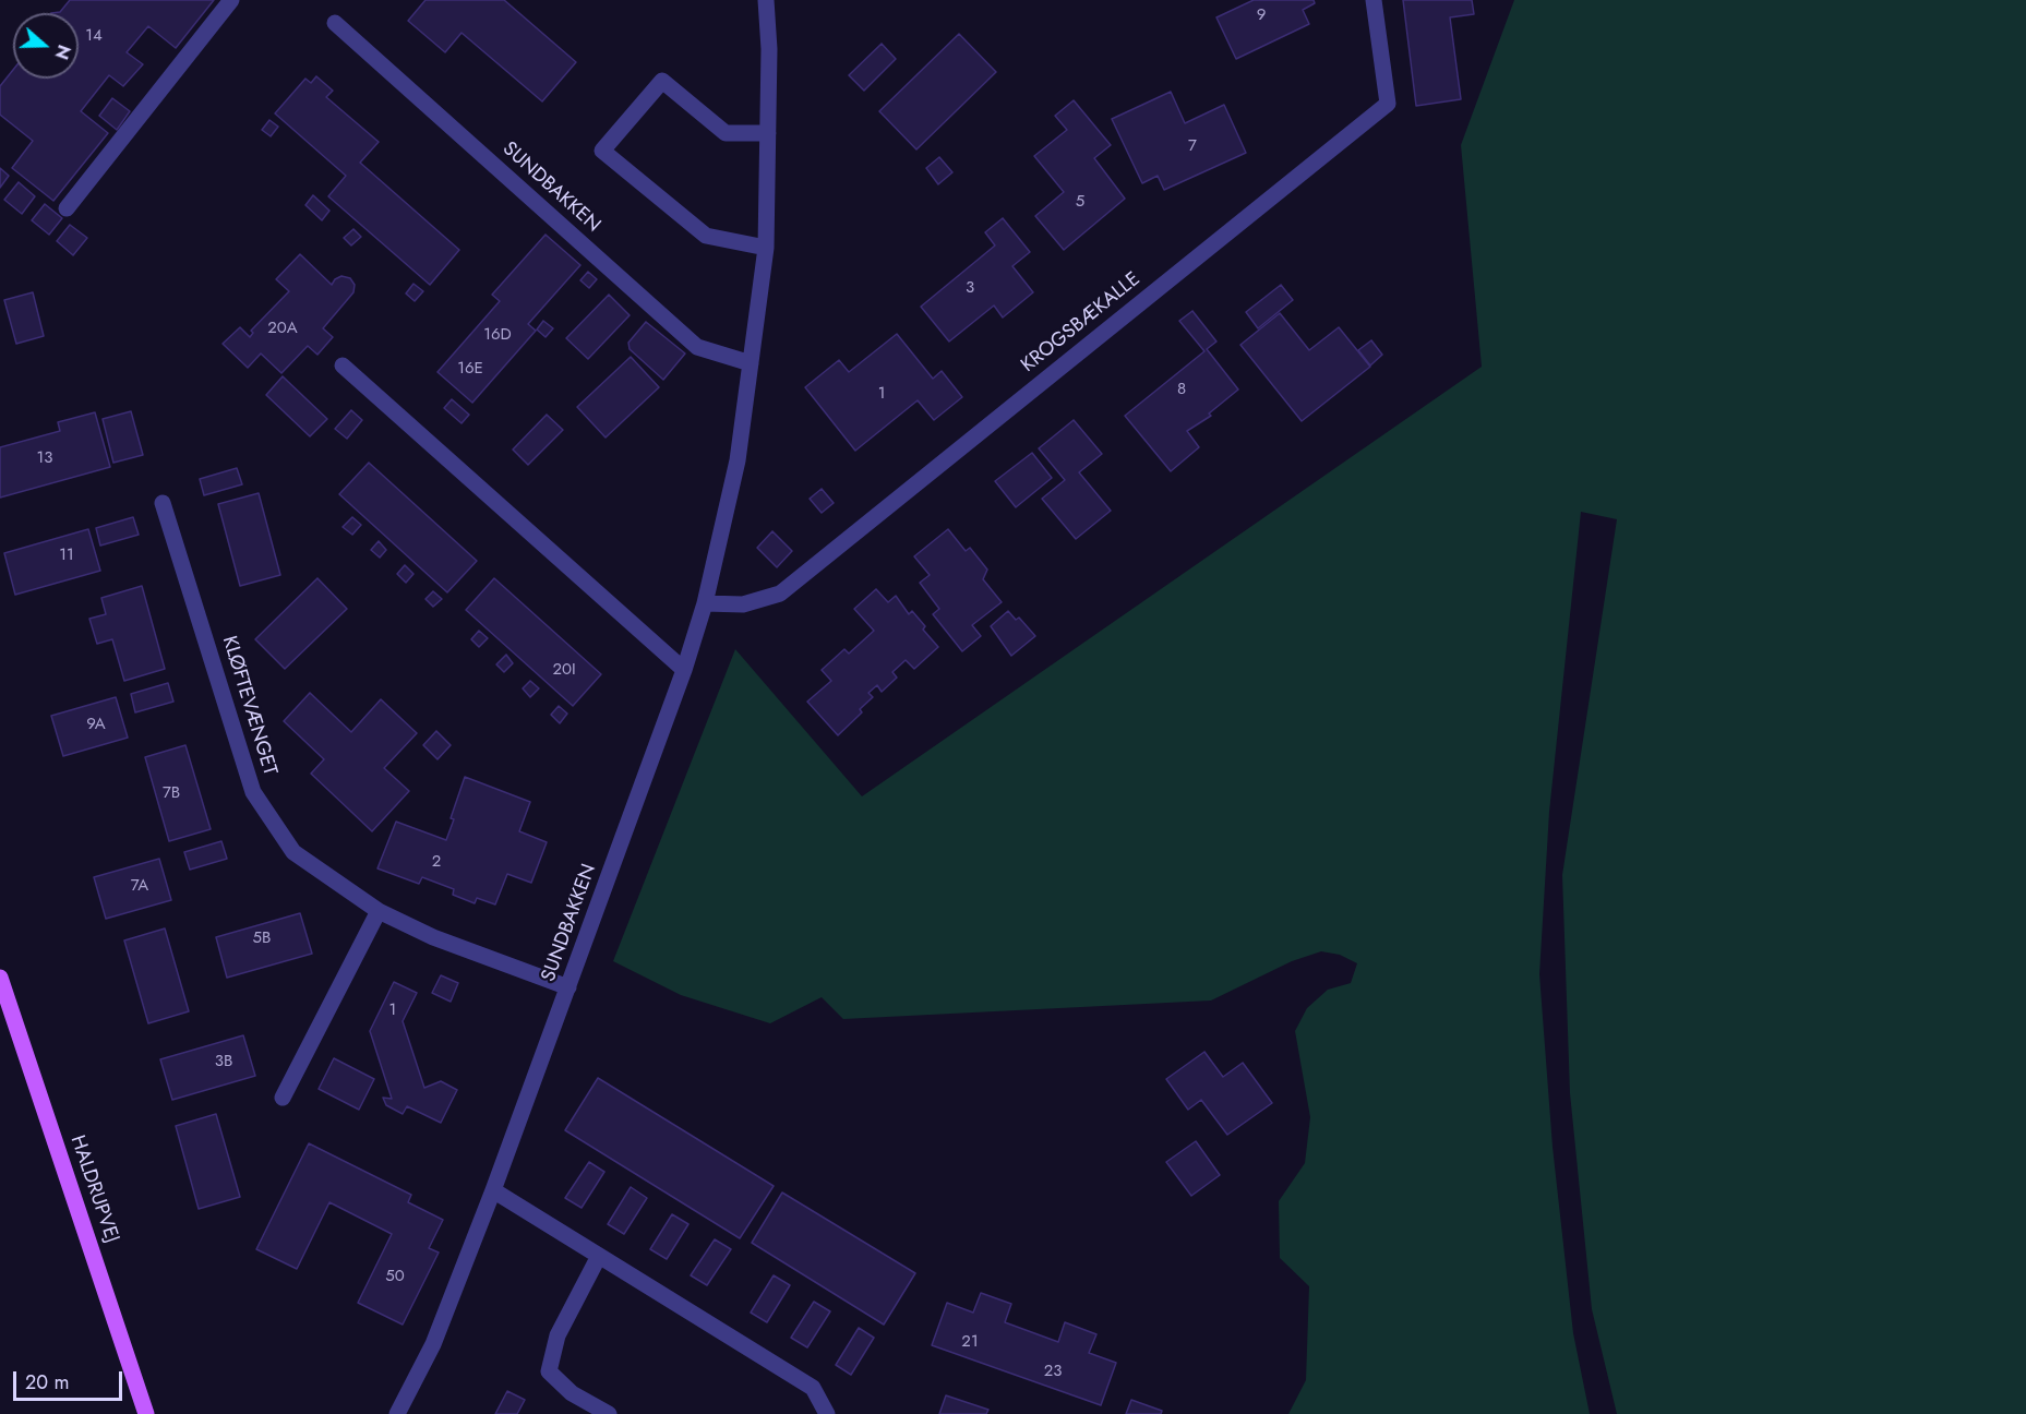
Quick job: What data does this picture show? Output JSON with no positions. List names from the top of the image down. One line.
{"streets":{"main road":["HALDRUPVEJ"],"street":["SUNDBAKKEN","KROGSBÆKALLE","KLØFTEVÆNGET"]},"crossings":[["SUNDBAKKEN","KROGSBÆKALLE"],["SUNDBAKKEN","KLØFTEVÆNGET"]],"house_numbers":["9","14","7","5","3","20A","16D","16E","8","1","13","11","20I","9A","7B","2","7A","5B","1","3B","50","21","23"],"scale_bar":"20 m","north":"right"}
